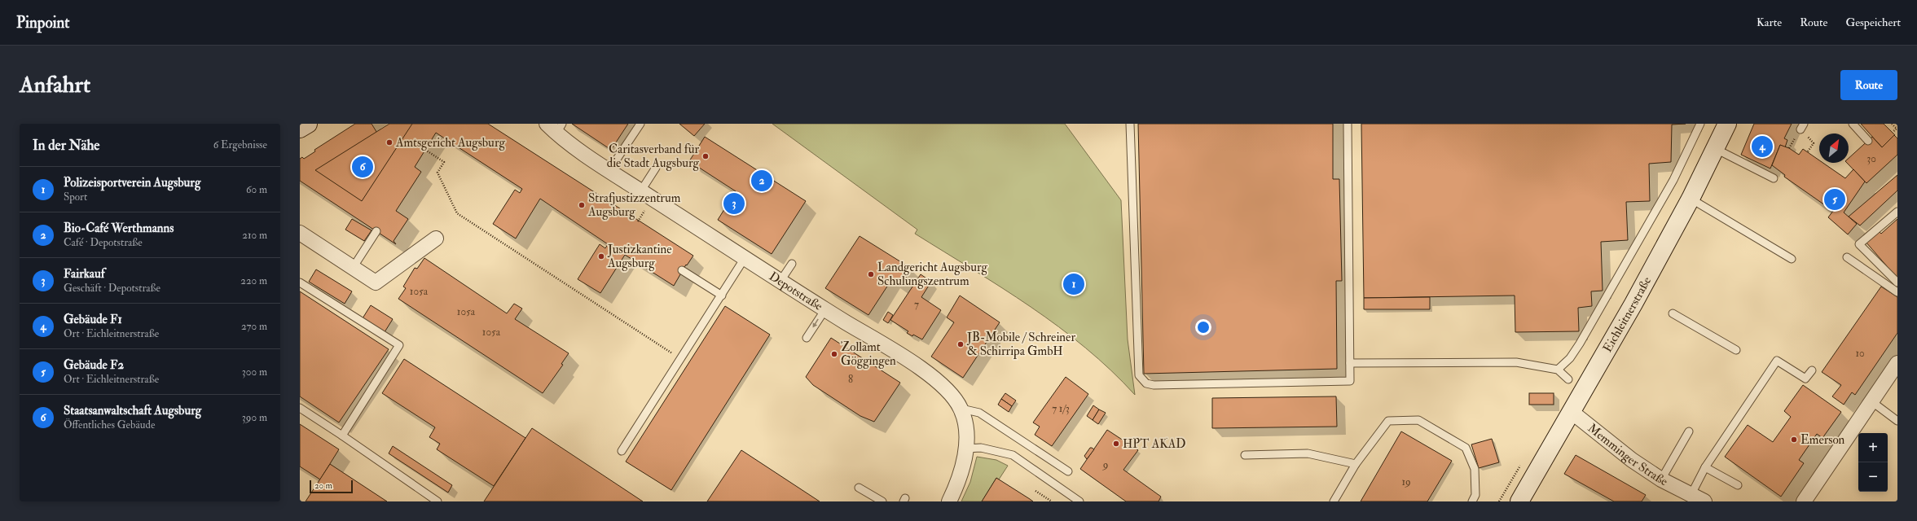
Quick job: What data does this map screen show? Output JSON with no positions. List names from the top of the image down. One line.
{"streets":{"main road":["Eichleitnerstraße"],"street":["Depotstraße","Memminger Straße"]},"crossings":[["Eichleitnerstraße","Memminger Straße"]],"places":["Amtsgericht Augsburg","Caritasverband für die Stadt Augsburg","Strafjustizzentrum Augsburg","Justizkantine Augsburg","Landgericht Augsburg Schulungszentrum","JB-Mobile / Schreiner & Schirripa GmbH","Zollamt Göggingen","Emerson","HPT AKAD"],"house_numbers":["30","105a","7","105a","105a","10","8","7 1/3","9","19"],"scale_bar":"20 m","north":"top right","page":{"header":"Pinpoint","nav":["Karte","Route","Gespeichert"],"buttons":"Route","title":"Anfahrt","heading":["In der Nähe","6 Ergebnisse"],"pins":["4","6","2","5","3","1"],"list":[{"mark":"1","name":"Polizeisportverein Augsburg","note":"Sport","value":"60 m"},{"mark":"2","name":"Bio-Café Werthmanns","note":"Café · Depotstraße","value":"210 m"},{"mark":"3","name":"Fairkauf","note":"Geschäft · Depotstraße","value":"220 m"},{"mark":"4","name":"Gebäude F1","note":"Ort · Eichleitnerstraße","value":"270 m"},{"mark":"5","name":"Gebäude F2","note":"Ort · Eichleitnerstraße","value":"300 m"},{"mark":"6","name":"Staatsanwaltschaft Augsburg","note":"Öffentliches Gebäude","value":"390 m"}],"map_buttons":["+","−"],"scale":"20 m"}}
